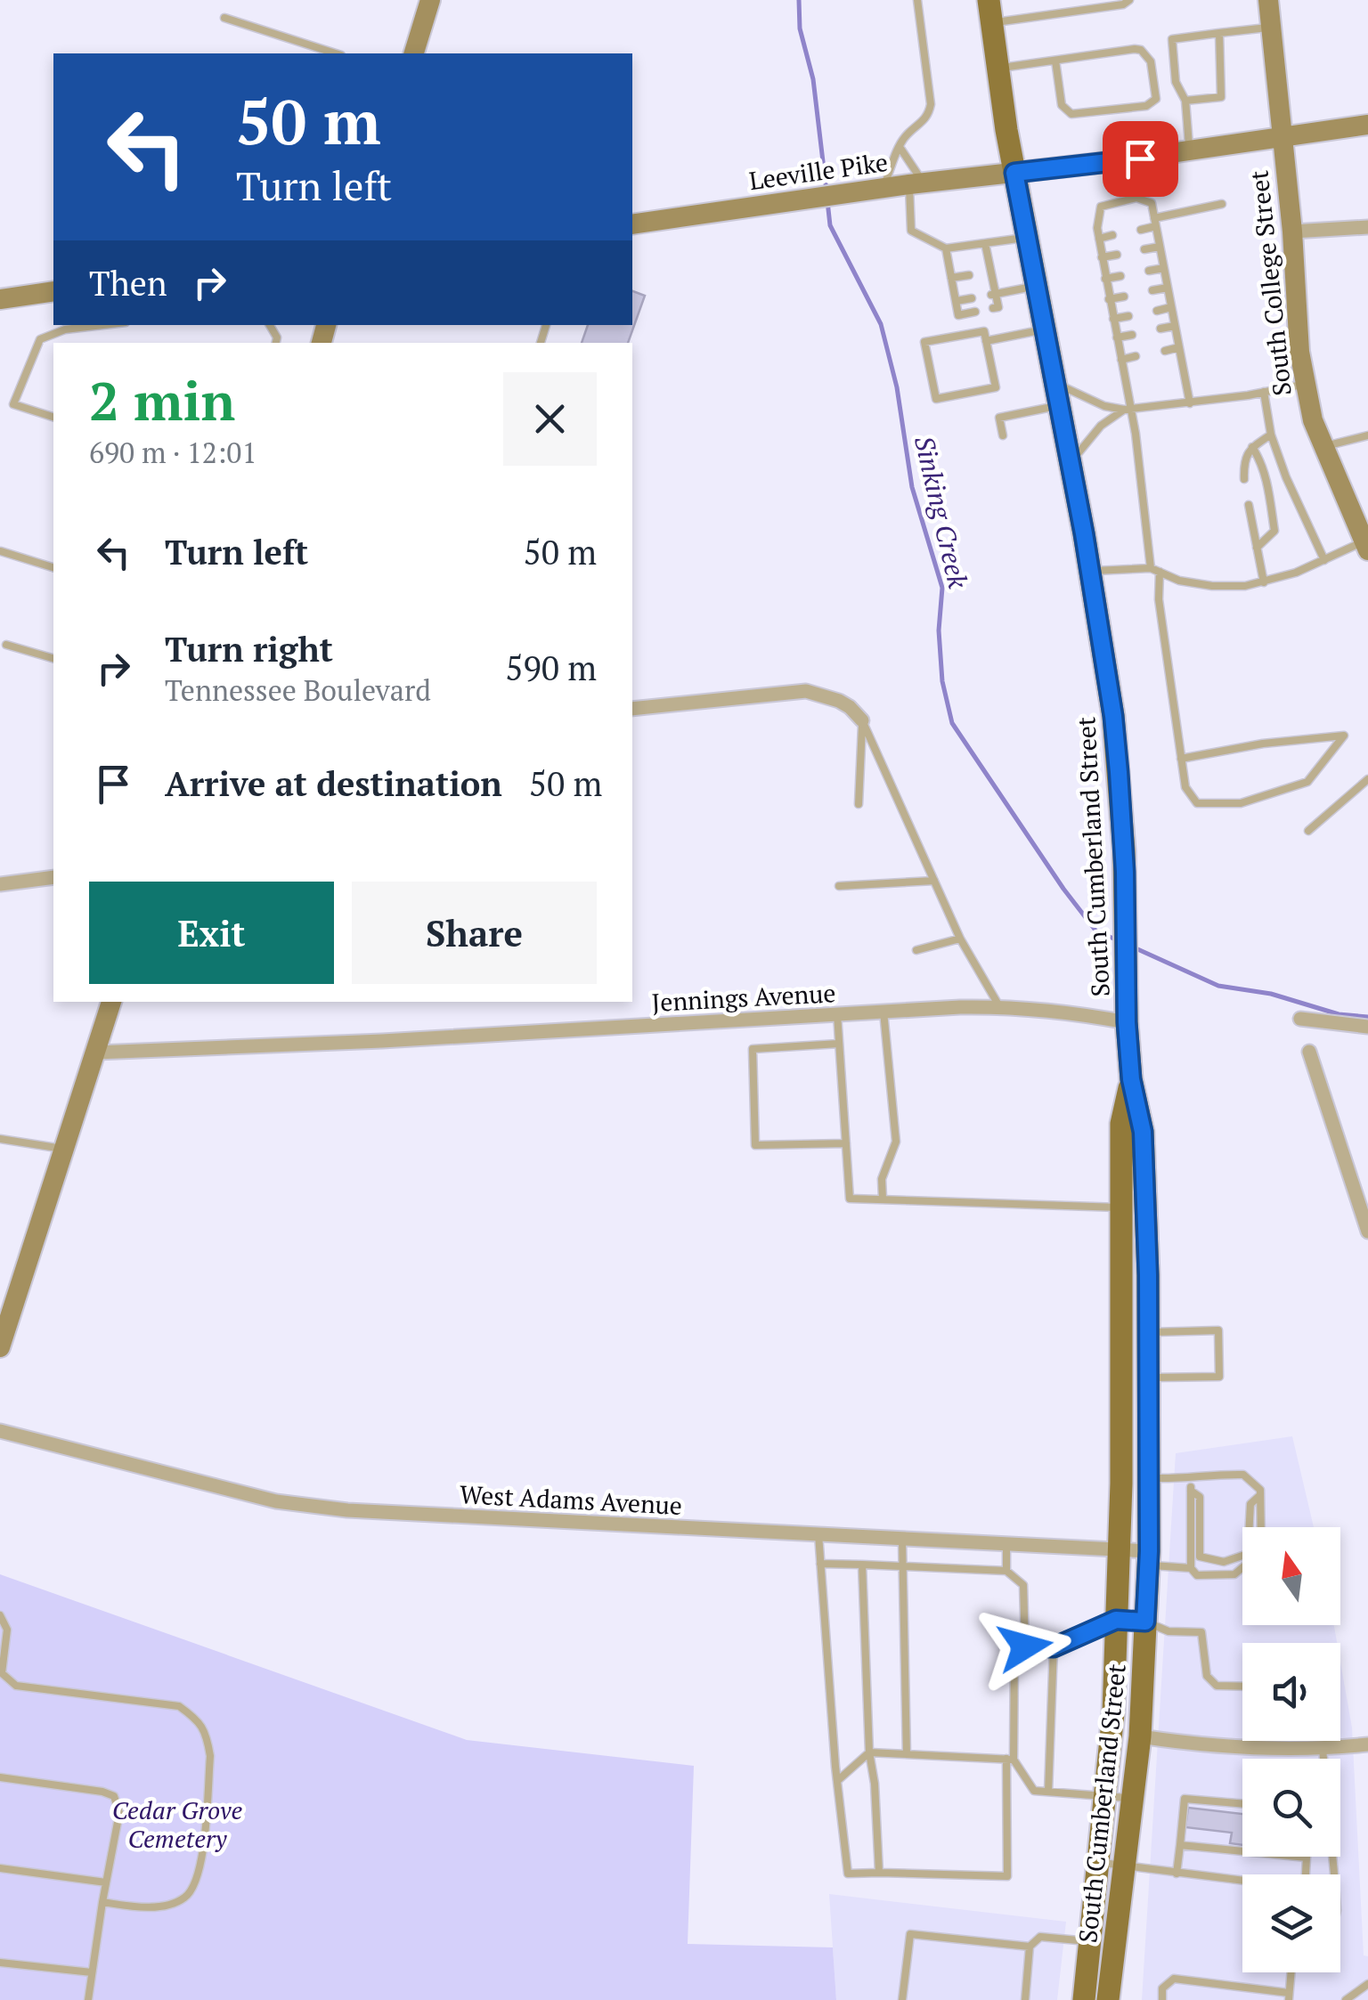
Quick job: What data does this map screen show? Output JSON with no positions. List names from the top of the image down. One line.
{"streets":{"main road":["South Cumberland Street"],"street":["Leeville Pike","South College Street","Jennings Avenue","West Adams Avenue"]},"crossings":[["Leeville Pike","South College Street"],["Leeville Pike","South Cumberland Street"],["South Cumberland Street","Jennings Avenue"],["South Cumberland Street","West Adams Avenue"]],"water":["Sinking Creek"],"parks":["Cedar Grove Cemetery"],"north":"top","page":{"turn":["50 m","Turn left"],"then":"Then","heading":["2 min","690 m · 12:01"],"list":[{"name":"Turn left","value":"50 m"},{"name":"Turn right","note":"Tennessee Boulevard","value":"590 m"},{"name":"Arrive at destination","value":"50 m"}],"buttons":["Exit","Share"]}}
